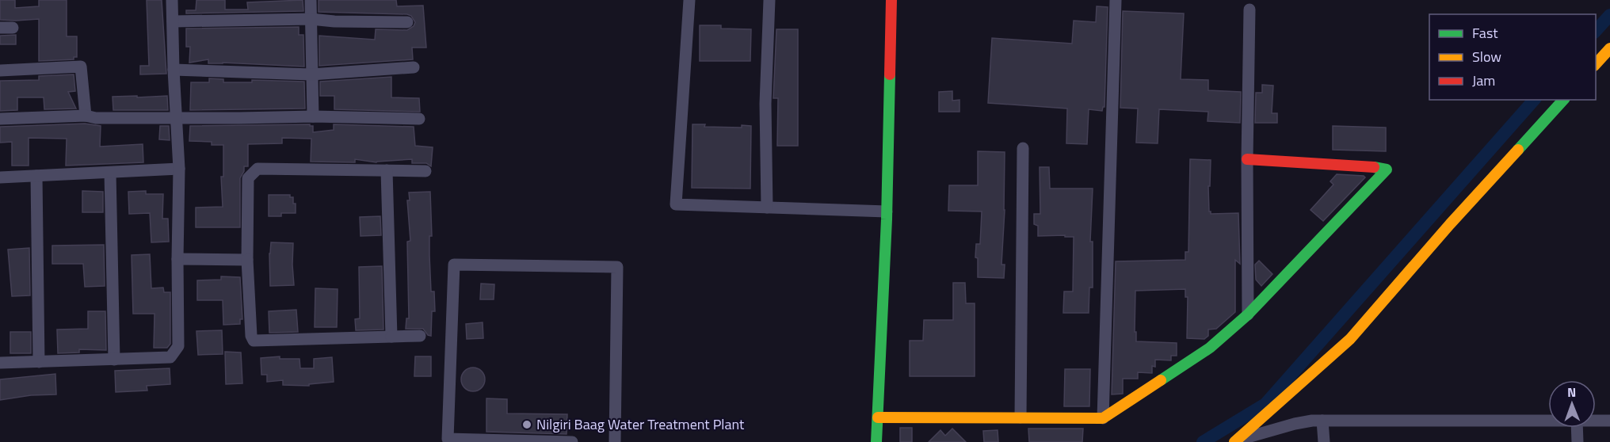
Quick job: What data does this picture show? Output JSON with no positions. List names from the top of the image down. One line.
{"places":["Nilgiri Baag Water Treatment Plant"],"legend":["Fast","Slow","Jam"],"north":"top"}
